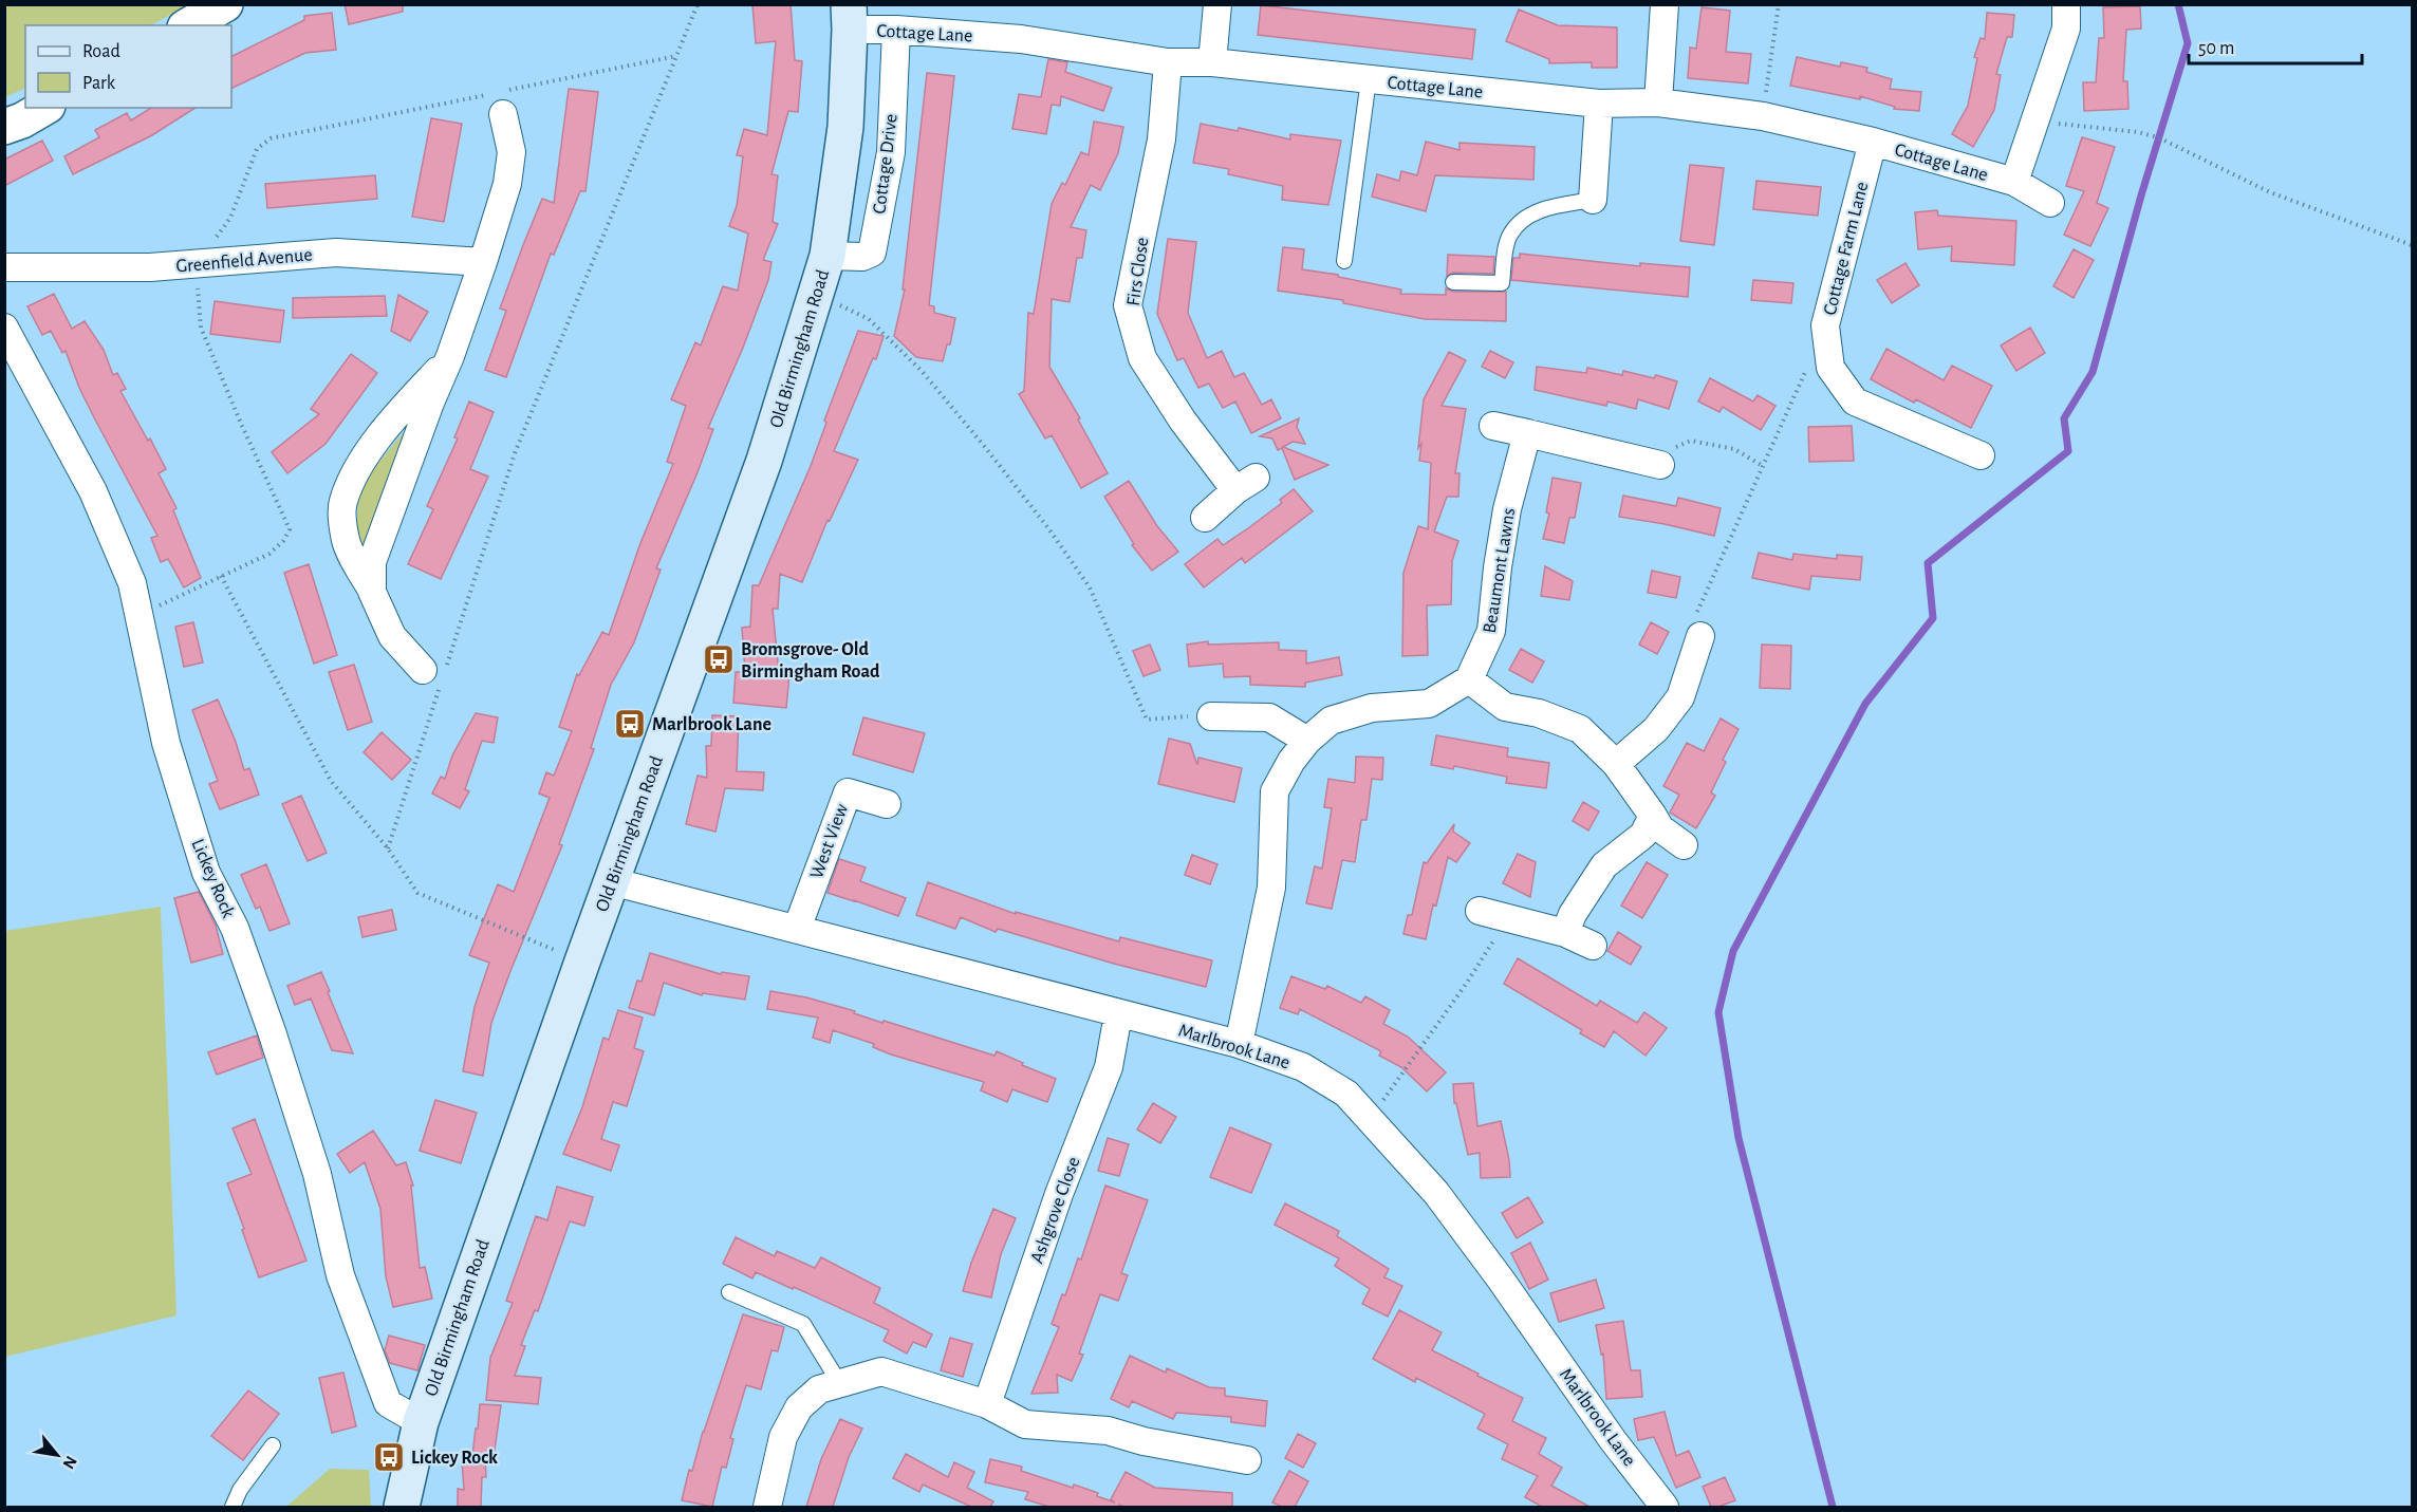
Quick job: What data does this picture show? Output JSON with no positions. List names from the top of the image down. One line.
{"streets":{"main road":["Old Birmingham Road"],"street":["Cottage Lane","Cottage Drive","Cottage Farm Lane","Greenfield Avenue","Firs Close","Beaumont Lawns","West View","Lickey Rock","Marlbrook Lane","Ashgrove Close"]},"crossings":[["Cottage Lane","Cottage Drive"],["Cottage Lane","Cottage Farm Lane"],["Cottage Lane","Firs Close"],["Cottage Lane","Old Birmingham Road"],["Cottage Drive","Old Birmingham Road"],["Old Birmingham Road","Lickey Rock"],["Old Birmingham Road","Marlbrook Lane"],["West View","Marlbrook Lane"],["Marlbrook Lane","Ashgrove Close"]],"places":{"bus stop":["Bromsgrove- Old Birmingham Road","Marlbrook Lane","Lickey Rock"]},"legend":["Road","Park"],"scale_bar":"50 m","north":"bottom right"}
